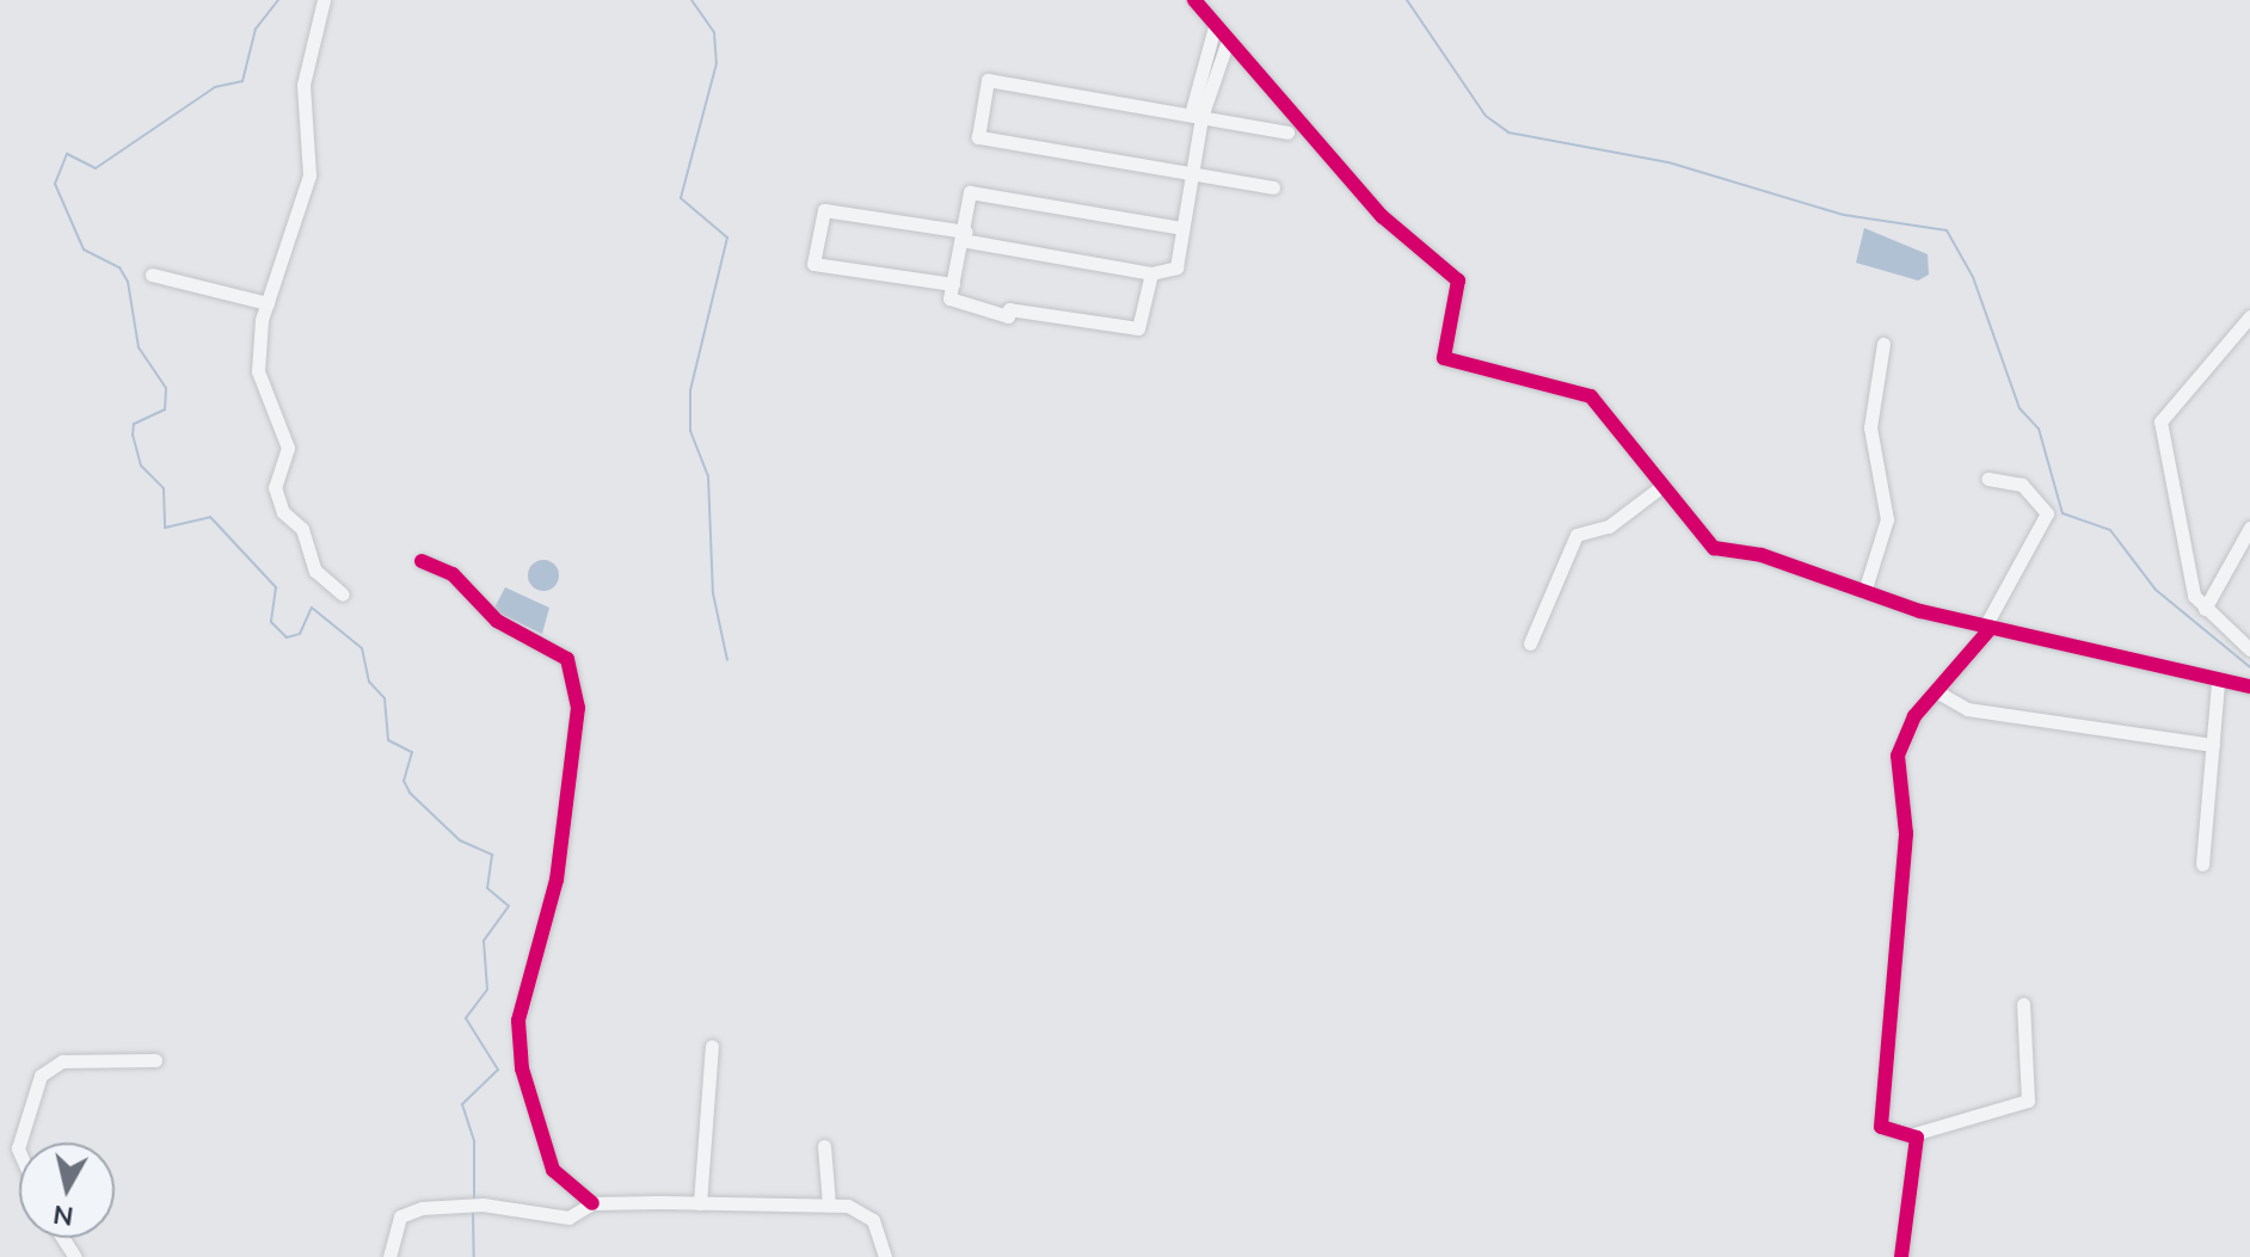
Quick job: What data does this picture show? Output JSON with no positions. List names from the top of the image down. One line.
{"north":"bottom"}
